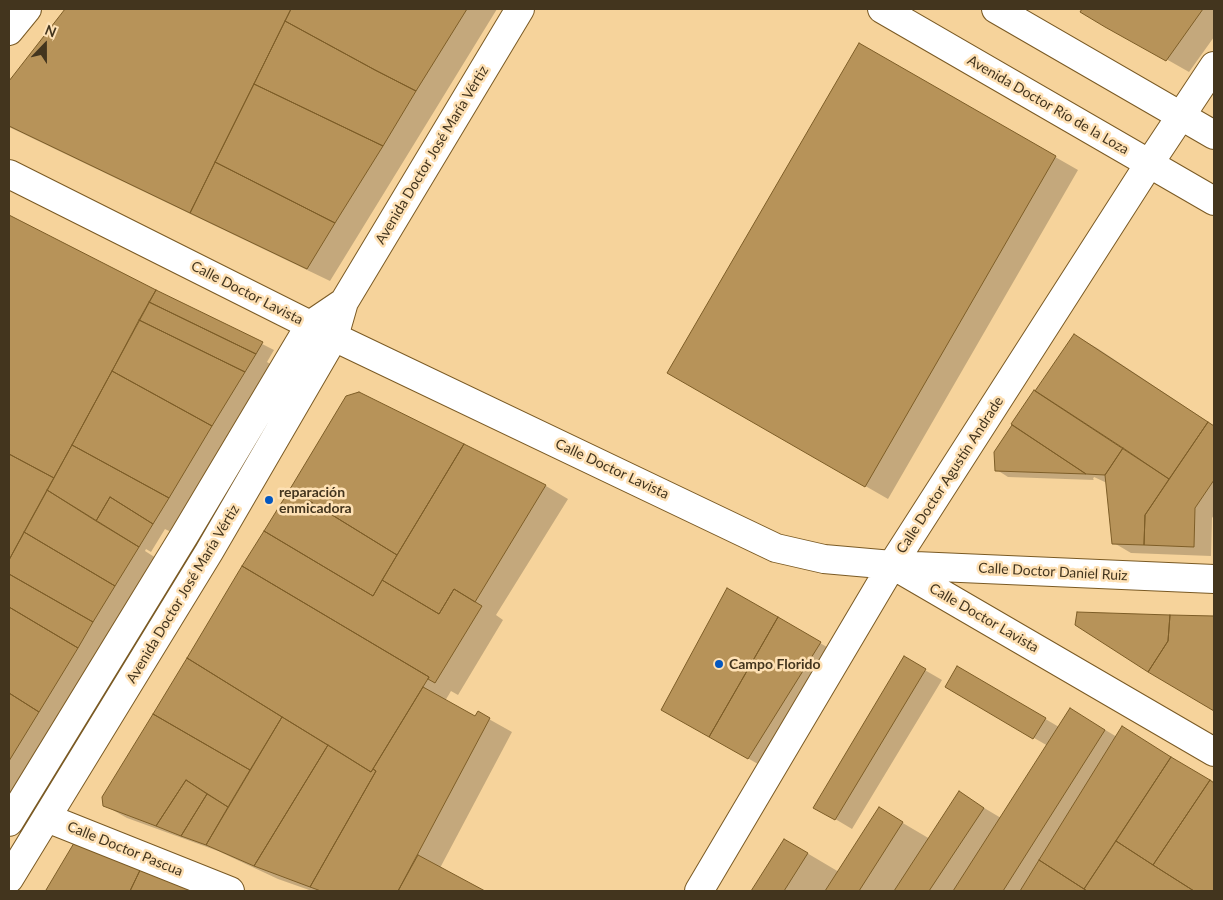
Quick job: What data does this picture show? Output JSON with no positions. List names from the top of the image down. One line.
{"streets":{"street":["Avenida Doctor Río de la Loza","Avenida Doctor José María Vértiz","Calle Doctor Lavista","Calle Doctor Agustín Andrade","Calle Doctor Daniel Ruiz","Calle Doctor Pascua"]},"crossings":[["Avenida Doctor Río de la Loza","Calle Doctor Agustín Andrade"],["Avenida Doctor José María Vértiz","Calle Doctor Lavista"],["Avenida Doctor José María Vértiz","Calle Doctor Pascua"],["Calle Doctor Lavista","Calle Doctor Agustín Andrade"],["Calle Doctor Lavista","Calle Doctor Daniel Ruiz"],["Calle Doctor Agustín Andrade","Calle Doctor Daniel Ruiz"]],"places":["reparación enmicadora","Campo Florido"],"north":"top"}
